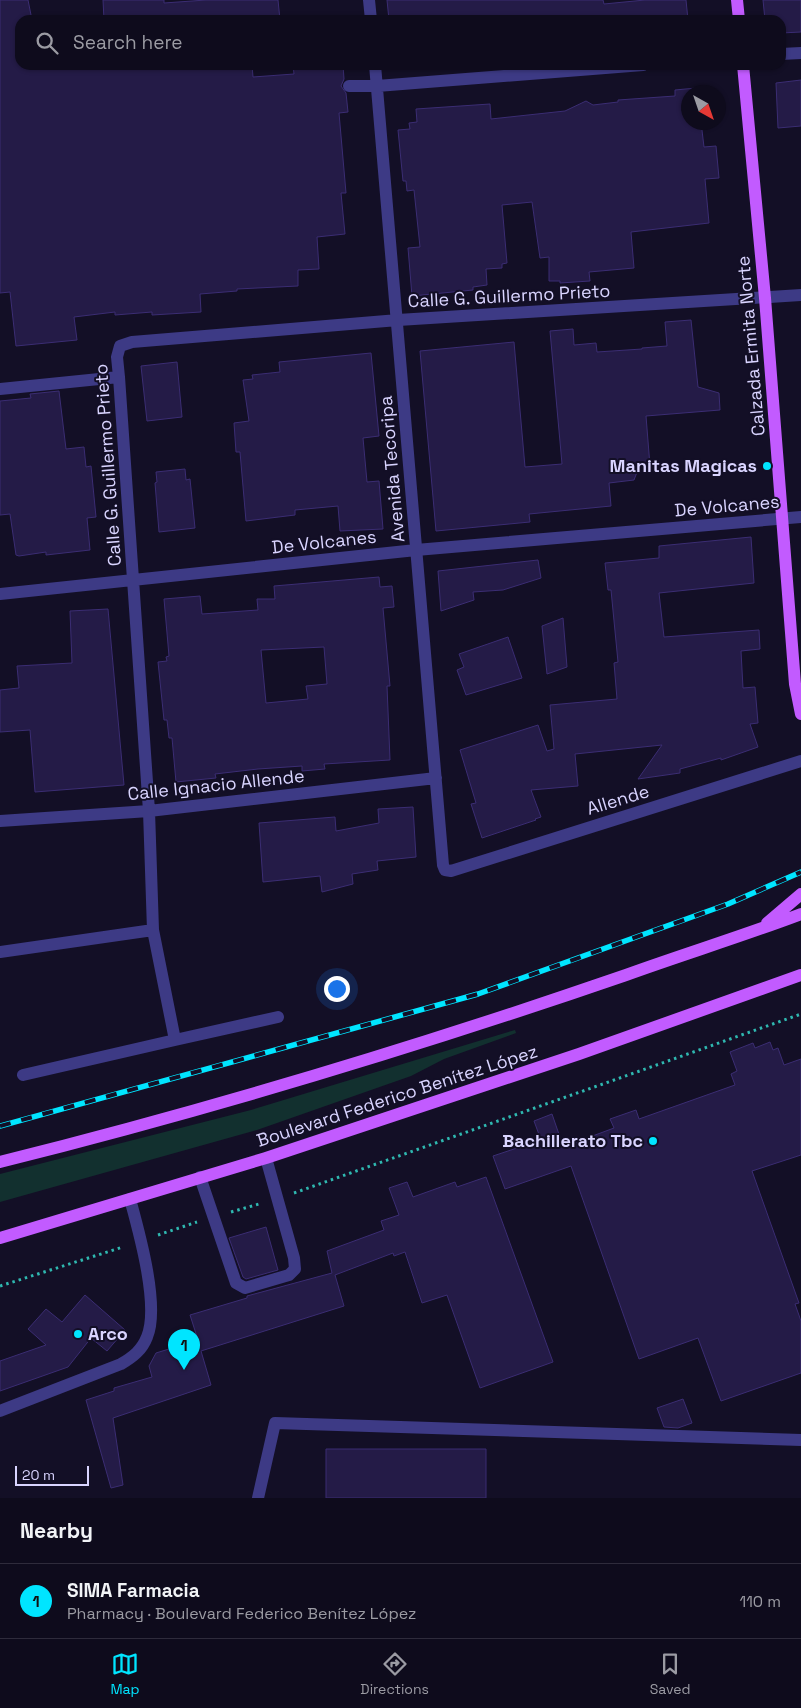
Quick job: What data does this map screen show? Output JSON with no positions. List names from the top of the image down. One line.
{"streets":{"main road":["Calzada Ermita Norte","Boulevard Federico Benítez López"],"street":["Calle G. Guillermo Prieto","Avenida Tecoripa","De Volcanes","Calle Ignacio Allende","Allende"]},"crossings":[["Calle G. Guillermo Prieto","Calzada Ermita Norte"],["Calle G. Guillermo Prieto","Avenida Tecoripa"],["Calle G. Guillermo Prieto","De Volcanes"],["Calle G. Guillermo Prieto","Calle Ignacio Allende"],["Calzada Ermita Norte","De Volcanes"],["Avenida Tecoripa","De Volcanes"],["Avenida Tecoripa","Calle Ignacio Allende"],["Avenida Tecoripa","Allende"]],"places":["Manitas Magicas","Bachillerato Tbc","Arco"],"scale_bar":"20 m","north":"bottom right","page":{"search":"Search here","pins":"1","scale":"20 m","heading":"Nearby","list":[{"mark":"1","name":"SIMA Farmacia","note":"Pharmacy · Boulevard Federico Benítez López","value":"110 m"}],"nav":["Map","Directions","Saved"]}}
